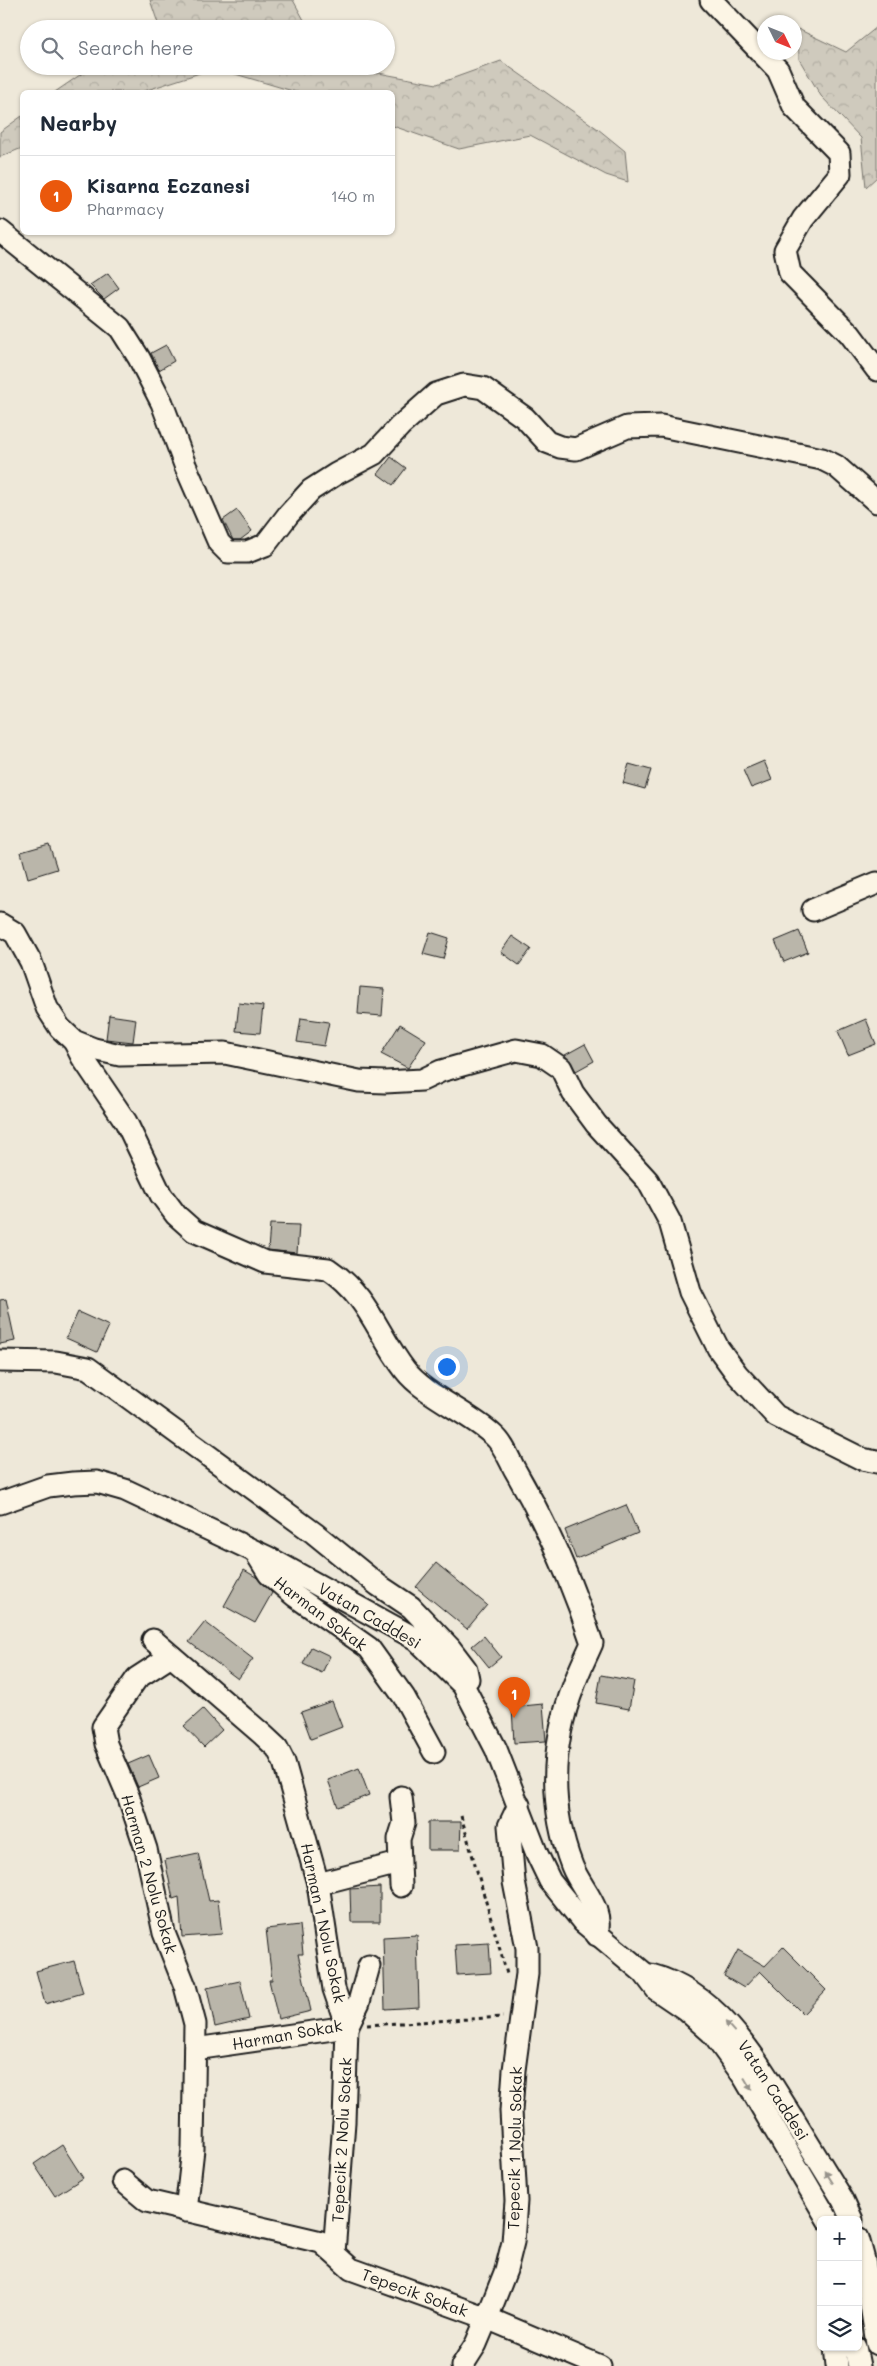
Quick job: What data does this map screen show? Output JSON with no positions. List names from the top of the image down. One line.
{"streets":{"street":["Harman Sokak","Vatan Caddesi","Harman 2 Nolu Sokak","Harman 1 Nolu Sokak","Tepecik 2 Nolu Sokak","Tepecik 1 Nolu Sokak","Tepecik Sokak"]},"crossings":[["Harman Sokak","Vatan Caddesi"],["Harman Sokak","Harman 2 Nolu Sokak"],["Harman Sokak","Harman 1 Nolu Sokak"],["Harman Sokak","Tepecik 2 Nolu Sokak"],["Vatan Caddesi","Tepecik 1 Nolu Sokak"],["Harman 2 Nolu Sokak","Harman 1 Nolu Sokak"],["Harman 2 Nolu Sokak","Tepecik Sokak"],["Harman 1 Nolu Sokak","Tepecik 2 Nolu Sokak"],["Tepecik 2 Nolu Sokak","Tepecik Sokak"],["Tepecik 1 Nolu Sokak","Tepecik Sokak"]],"north":"bottom right","page":{"search":"Search here","heading":"Nearby","list":[{"mark":"1","name":"Kisarna Eczanesi","note":"Pharmacy","value":"140 m"}],"pins":"1","map_buttons":["+","−"]}}
